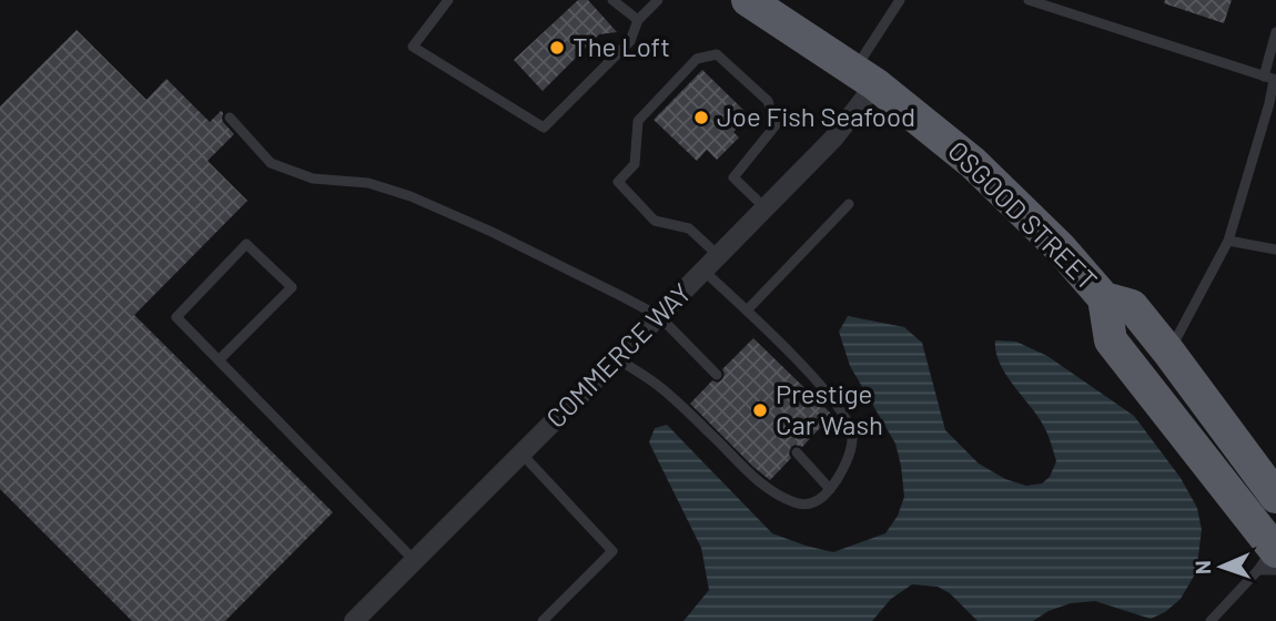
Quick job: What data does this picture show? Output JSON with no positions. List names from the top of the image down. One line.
{"streets":{"highway":["OSGOOD STREET"],"street":["COMMERCE WAY"]},"crossings":[["OSGOOD STREET","COMMERCE WAY"]],"places":["The Loft","Joe Fish Seafood","Prestige Car Wash"],"north":"left"}
